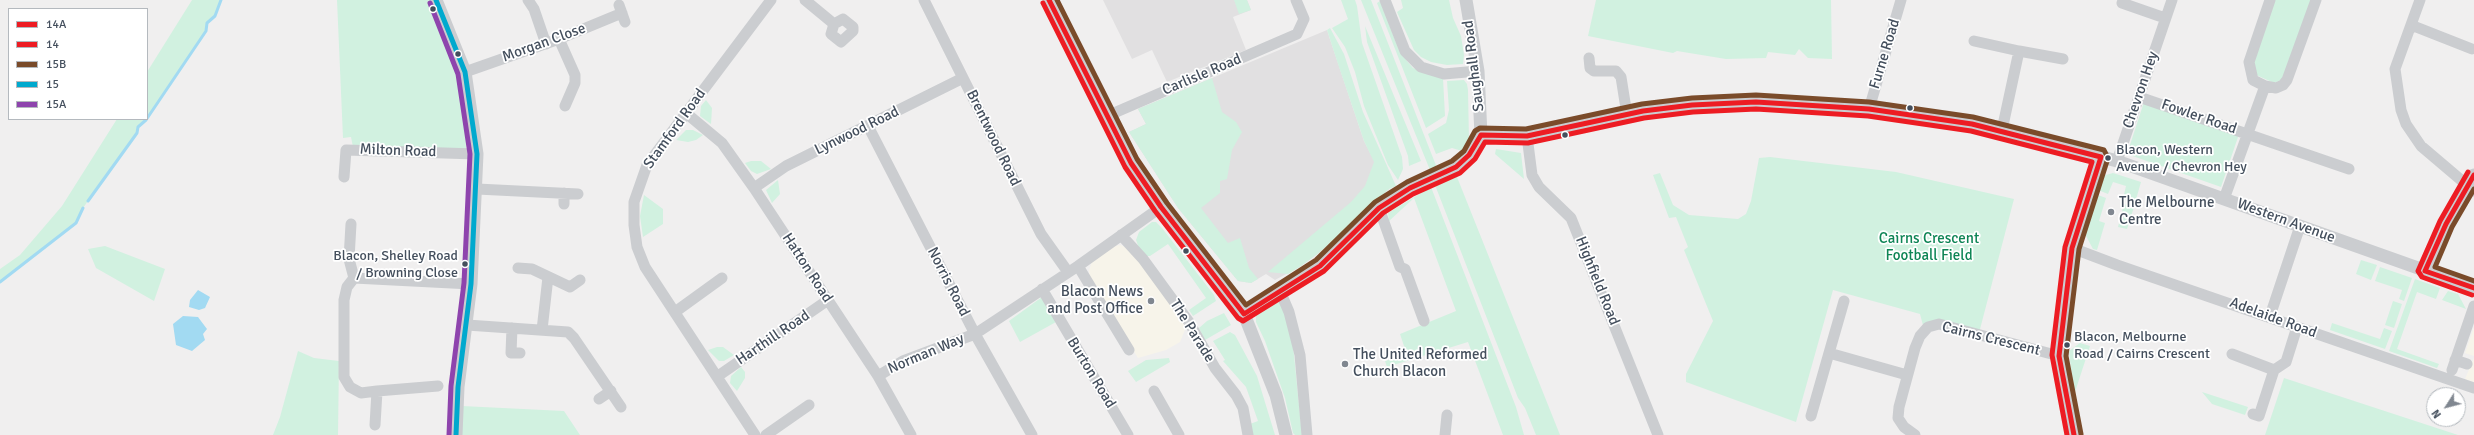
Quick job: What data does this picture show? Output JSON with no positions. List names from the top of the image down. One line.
{"streets":{"street":["Morgan Close","Furne Road","Saughall Road","Carlisle Road","Chevron Hey","Fowler Road","Stamford Road","Lynwood Road","Brentwood Road","Milton Road","Western Avenue","Hatton Road","Highfield Road","Norris Road","Adelaide Road","The Parade","Harthill Road","Cairns Crescent","Norman Way","Burton Road"]},"crossings":[["Furne Road","Western Avenue"],["Saughall Road","Western Avenue"],["Chevron Hey","Fowler Road"],["Chevron Hey","Western Avenue"],["Stamford Road","Hatton Road"],["Stamford Road","Harthill Road"],["Lynwood Road","Brentwood Road"],["Lynwood Road","Hatton Road"],["Lynwood Road","Norris Road"],["Brentwood Road","Norman Way"],["Western Avenue","Highfield Road"],["Hatton Road","Harthill Road"],["Hatton Road","Norman Way"],["Norris Road","Norman Way"],["The Parade","Norman Way"],["Norman Way","Burton Road"]],"parks":["Cairns Crescent Football Field"],"places":["Blacon, Western Avenue / Chevron Hey","The Melbourne Centre","Blacon, Shelley Road / Browning Close","Blacon News and Post Office","Blacon, Melbourne Road / Cairns Crescent","The United Reformed Church Blacon"],"lines":["transit line 14A","transit line 15B","transit line 15","transit line 14","transit line 15A"],"legend":["14A","14","15B","15","15A"],"north":"bottom left"}
